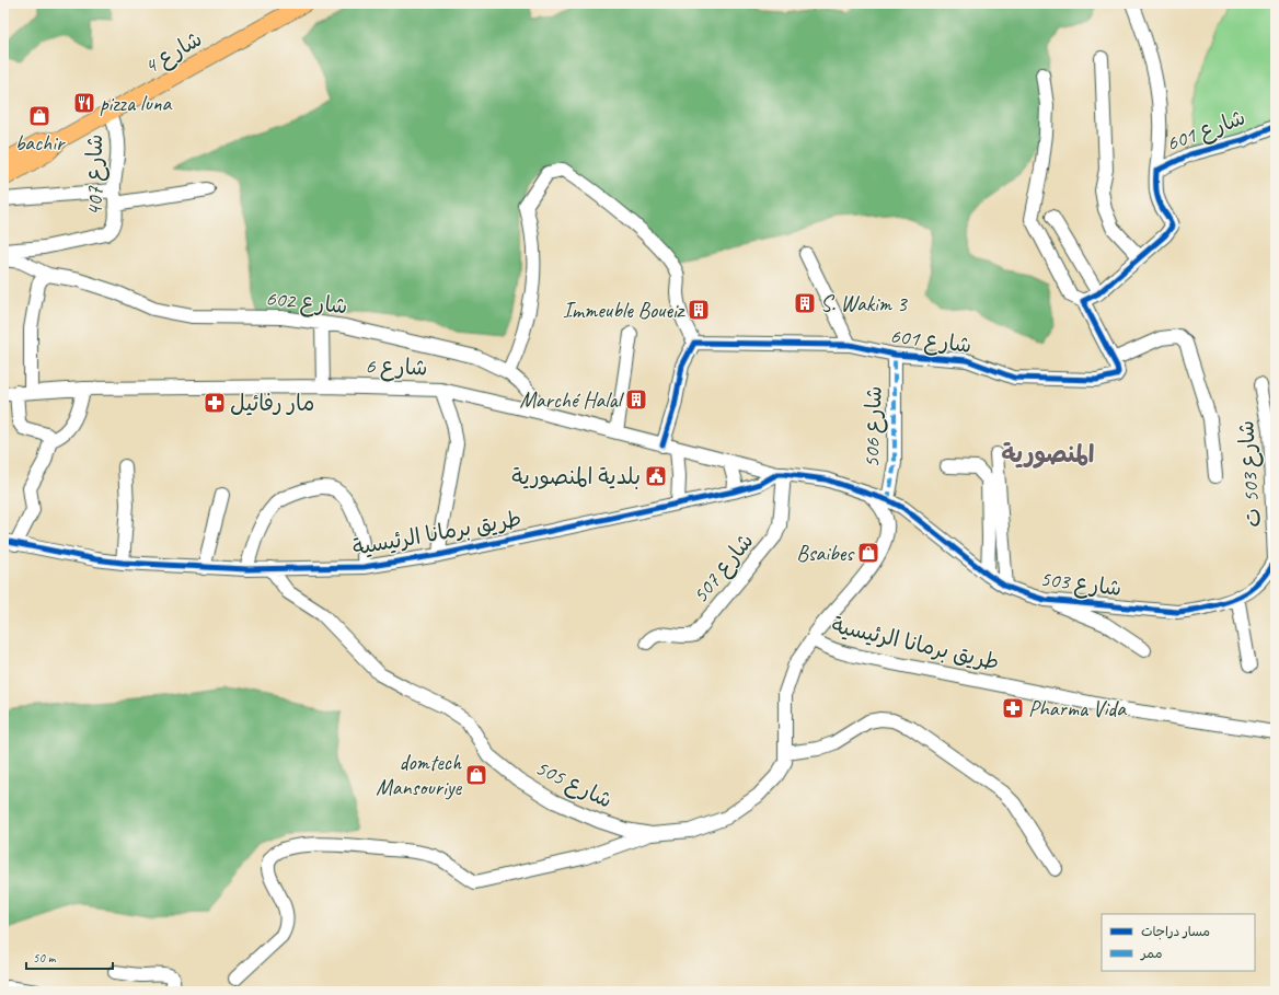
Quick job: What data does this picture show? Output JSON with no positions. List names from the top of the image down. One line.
{"streets":{"main road":["شارع 4"],"street":["شارع 601","شارع 407","شارع 602","شارع 6","شارع 506","شارع 503 ت","طريق برمانا الرئيسية","شارع 507","شارع 503","شارع 505"]},"crossings":[["شارع 4","شارع 407"],["شارع 601","شارع 506"],["شارع 602","شارع 6"],["شارع 6","طريق برمانا الرئيسية"],["شارع 6","شارع 507"],["شارع 506","شارع 503"],["شارع 503 ت","شارع 503"],["طريق برمانا الرئيسية","شارع 507"],["طريق برمانا الرئيسية","شارع 503"],["طريق برمانا الرئيسية","شارع 505"]],"districts":["المنصورية"],"places":{"restaurant":["pizza luna"],"shop":["bachir","Bsaibes","domtech Mansouriye"],"building":["S. Wakim 3","Immeuble Boueiz","Marché Halal"],"pharmacy":["مار رفائيل","Pharma Vida"],"public building":["بلدية المنصورية"]},"legend":["مسار دراجات","ممر"],"scale_bar":"50 m"}
